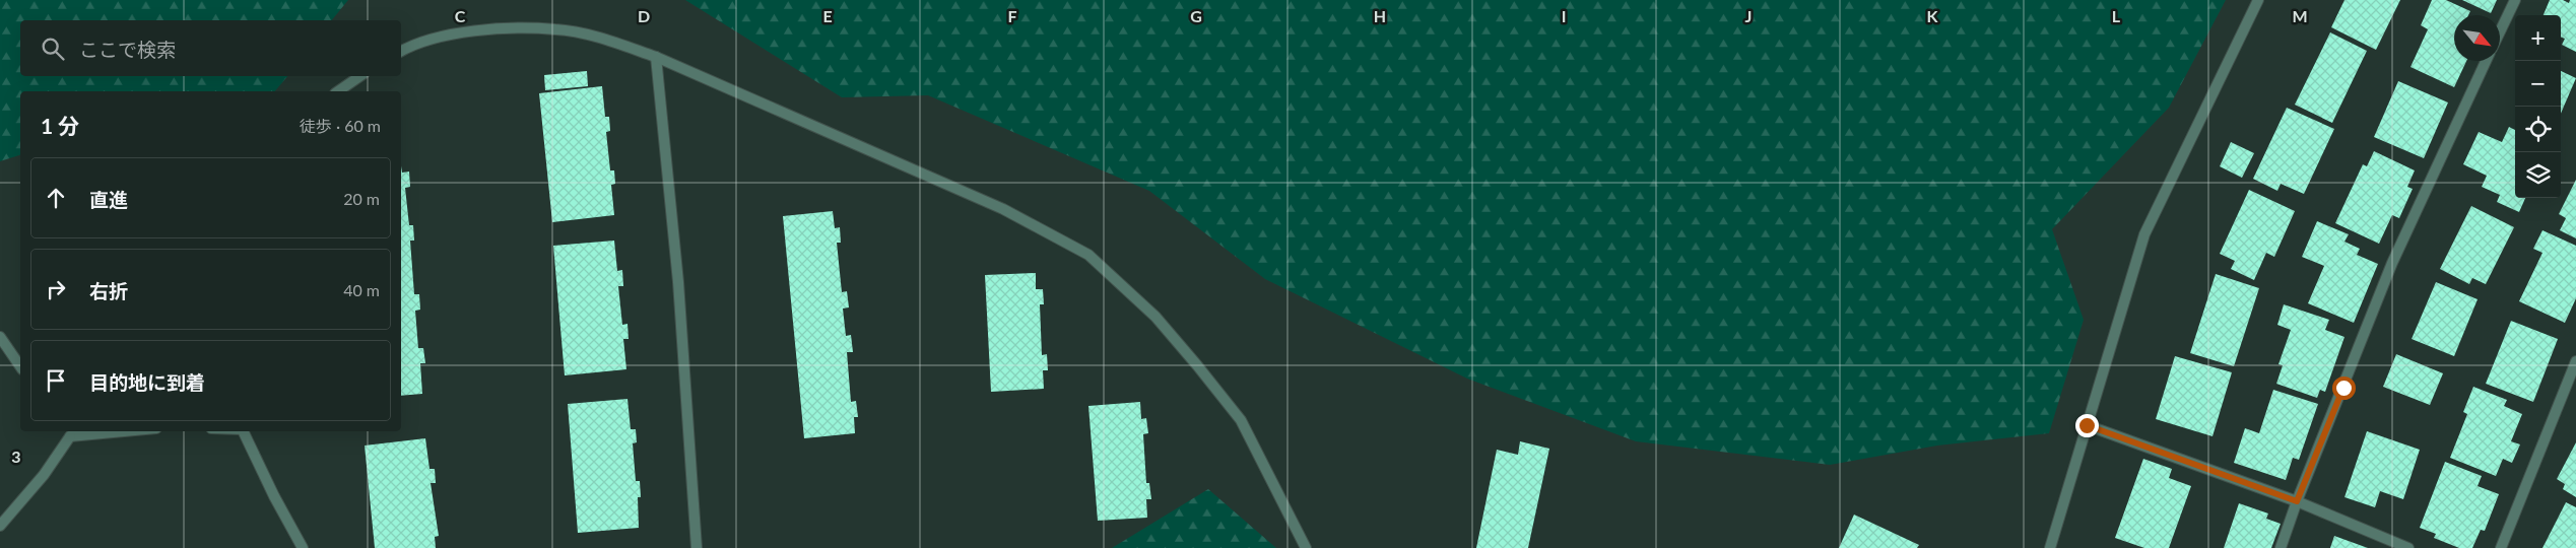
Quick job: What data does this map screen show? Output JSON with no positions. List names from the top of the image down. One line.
{"north":"bottom right","page":{"map_buttons":["+","−"],"search":"ここで検索","heading":["1 分","徒歩 · 60 m"],"list":[["直進","20 m"],["右折","40 m"],"目的地に到着"]},"grid":{"columns":["C","D","E","F","G","H","I","J","K","L","M"],"rows":["3"]}}
